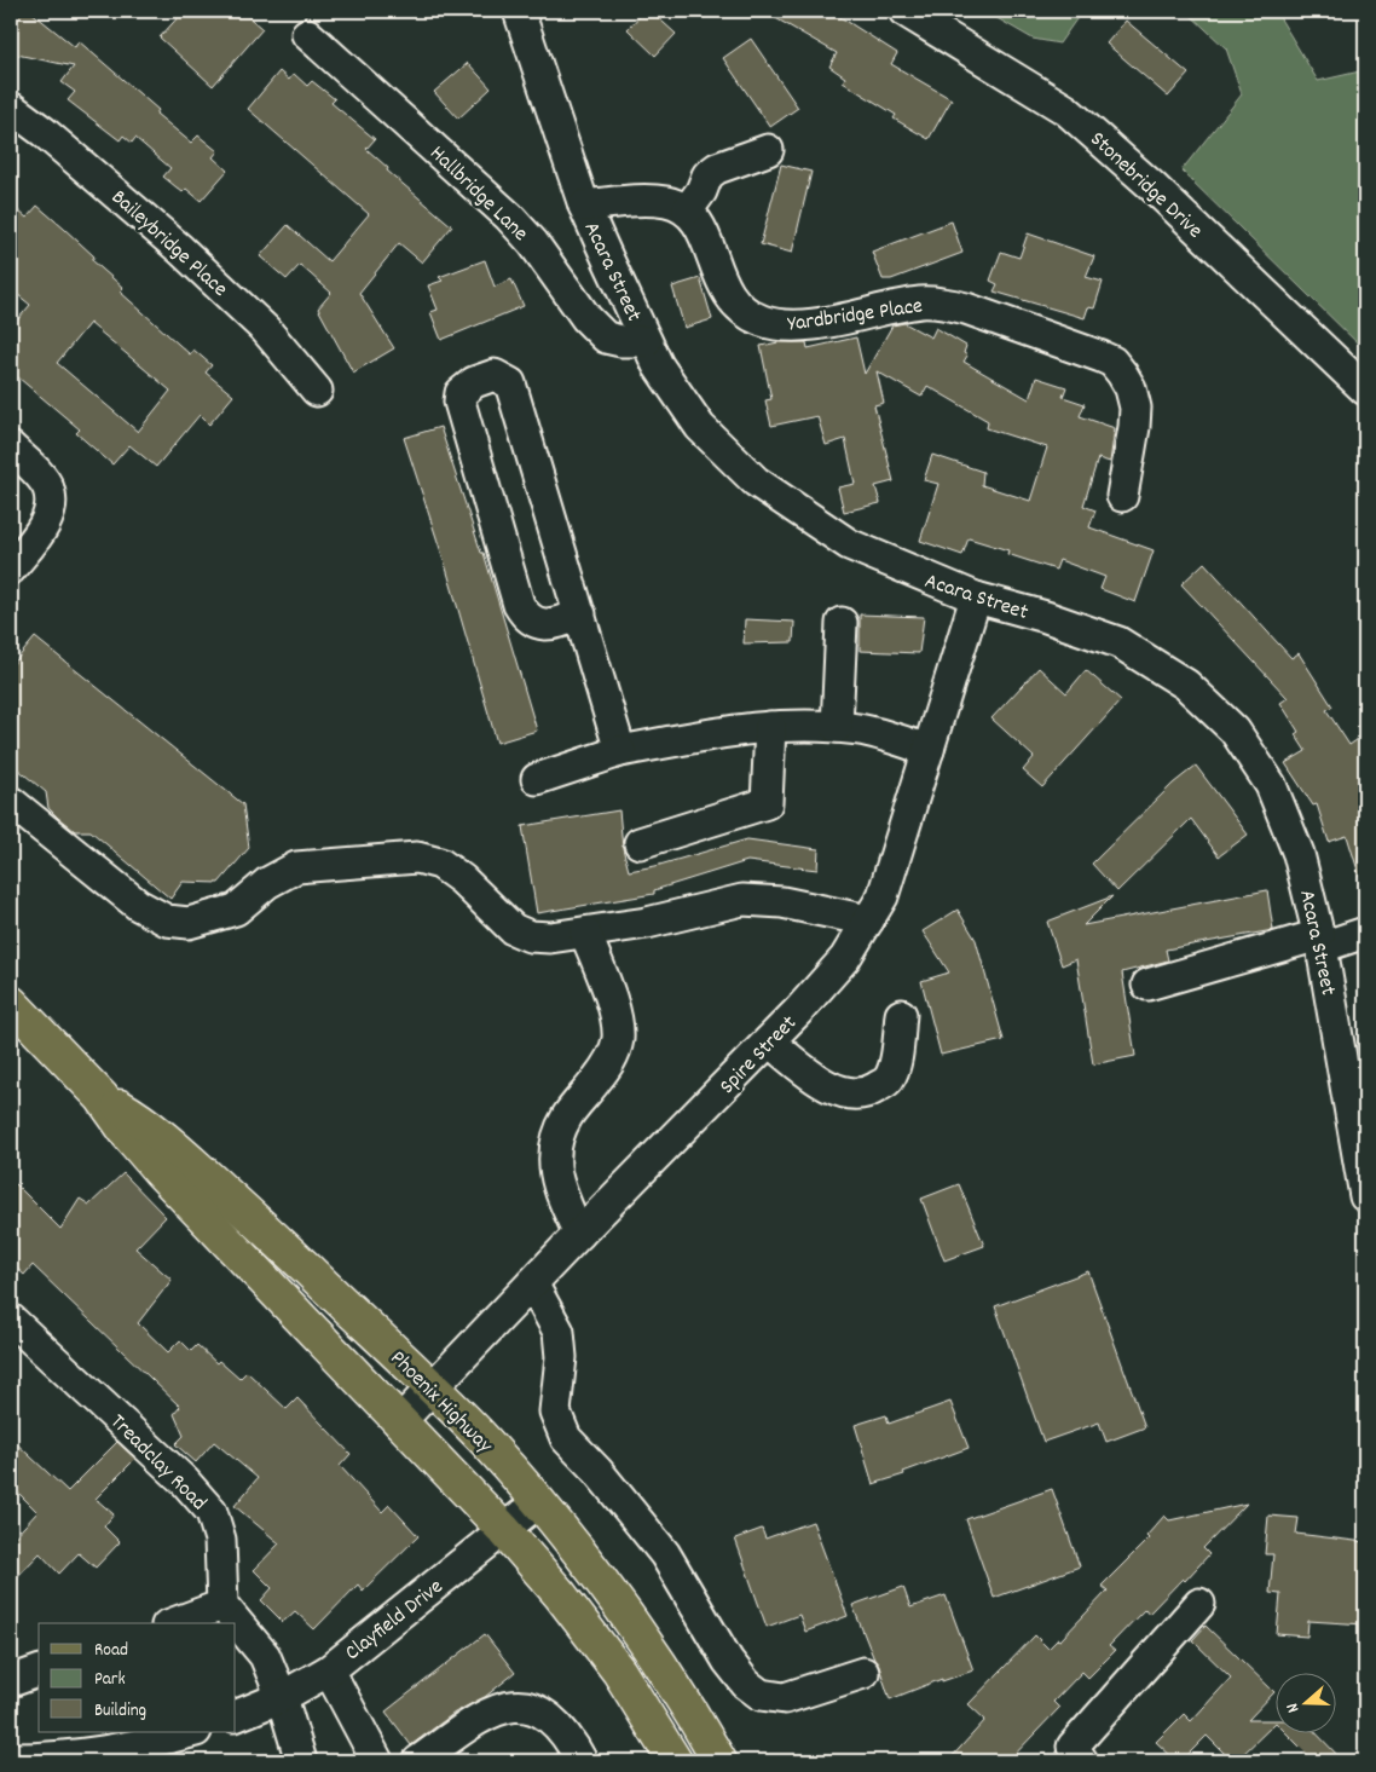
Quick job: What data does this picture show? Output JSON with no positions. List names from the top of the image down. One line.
{"streets":{"main road":["Phoenix Highway"],"street":["Stonebridge Drive","Hallbridge Lane","Baileybridge Place","Acara Street","Yardbridge Place","Spire Street","Treadclay Road","Clayfield Drive"]},"crossings":[["Hallbridge Lane","Acara Street"],["Acara Street","Spire Street"],["Spire Street","Phoenix Highway"],["Phoenix Highway","Clayfield Drive"]],"legend":["Road","Park","Building"],"north":"left"}
